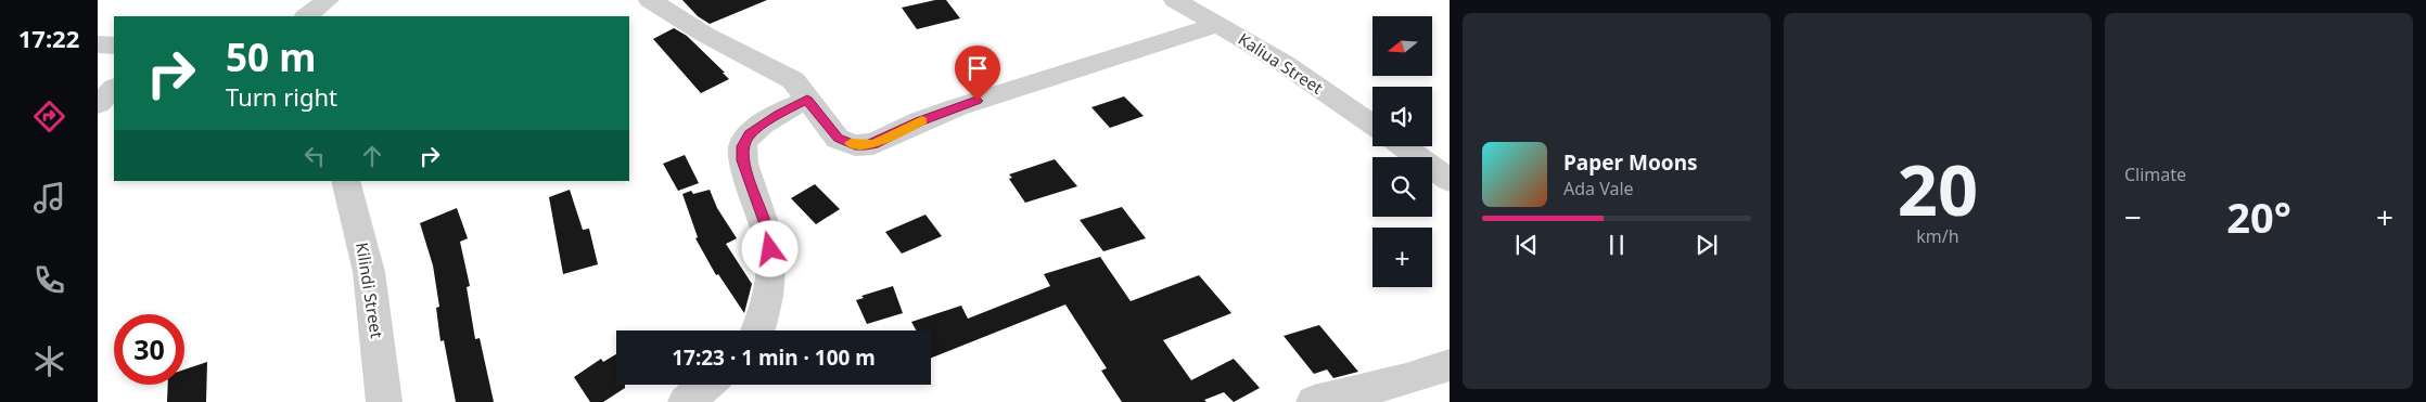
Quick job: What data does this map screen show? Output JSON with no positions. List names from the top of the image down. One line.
{"streets":{"street":["Kaliua Street","Kilindi Street"]},"north":"left","page":{"tabs":"17:22","tile":[["20","km/h"],"Climate"],"map_buttons":"+","turn":["50 m","Turn right"],"song":["Paper Moons","Ada Vale"],"heat":["−","20°","+"],"limit":"30","trip":"17:23 · 1 min · 100 m"}}
